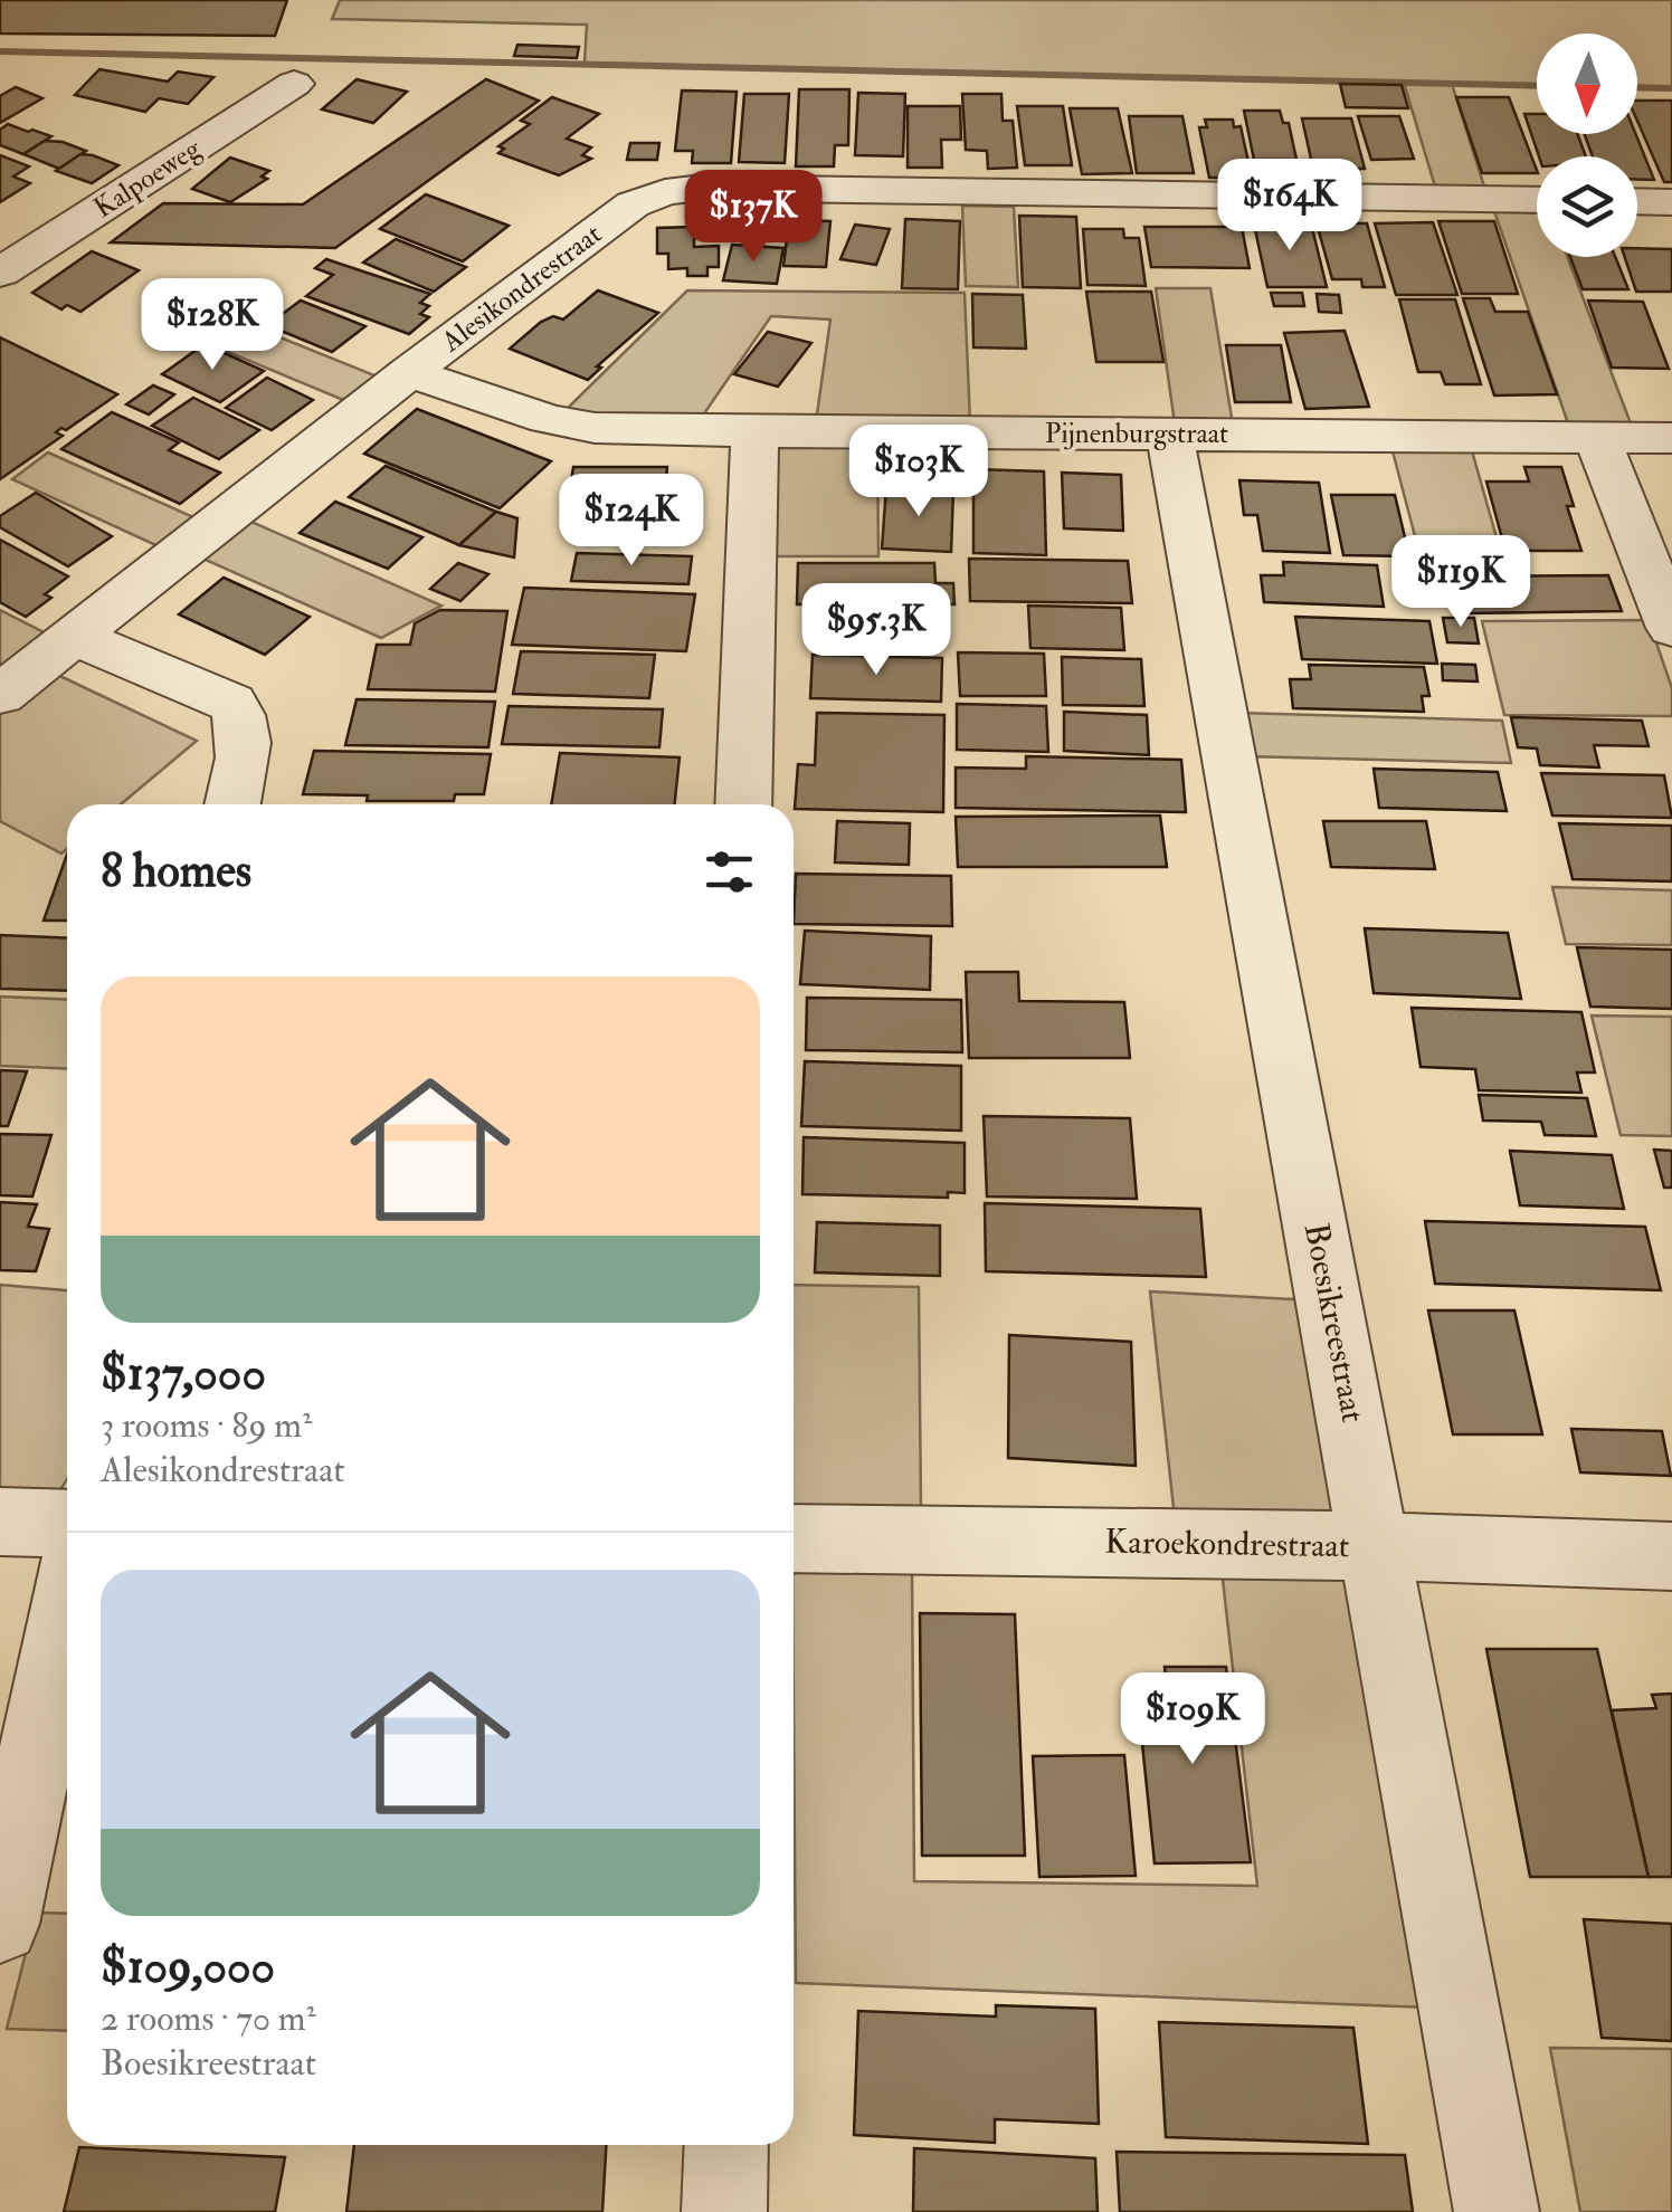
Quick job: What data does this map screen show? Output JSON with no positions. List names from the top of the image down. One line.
{"streets":{"street":["Kalpoeweg","Alesikondrestraat","Pijnenburgstraat","Boesikreestraat","Karoekondrestraat"]},"crossings":[["Alesikondrestraat","Pijnenburgstraat"],["Pijnenburgstraat","Boesikreestraat"],["Boesikreestraat","Karoekondrestraat"]],"north":"bottom","page":{"price":["$164K","$137K","$128K","$103K","$124K","$119K","$95.3K","$109K"],"heading":"8 homes","list":[{"name":"$137,000","note":"3 rooms · 89 m² · Alesikondrestraat"},{"name":"$109,000","note":"2 rooms · 70 m² · Boesikreestraat"}]}}
